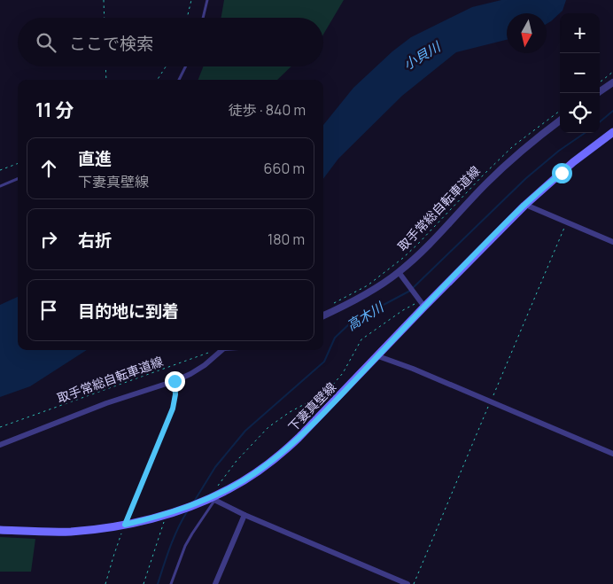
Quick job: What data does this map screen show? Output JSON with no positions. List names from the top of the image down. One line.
{"streets":{"main road":["下妻真壁線"],"path":["取手常総自転車道線"]},"water":["小貝川","高木川"],"north":"bottom","page":{"map_buttons":["+","−"],"search":"ここで検索","heading":["11 分","徒歩 · 840 m"],"list":[["直進","下妻真壁線","660 m"],["右折","180 m"],"目的地に到着"]}}
